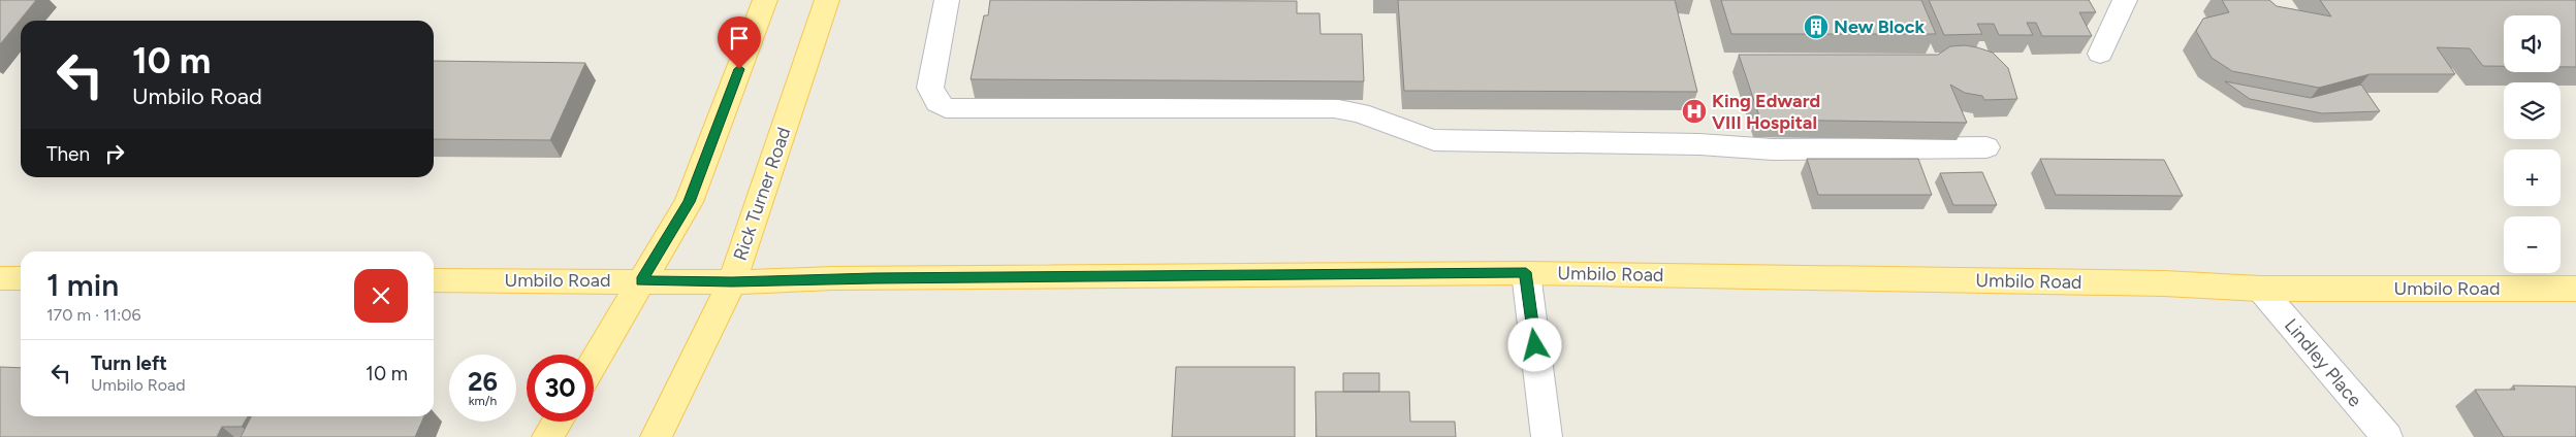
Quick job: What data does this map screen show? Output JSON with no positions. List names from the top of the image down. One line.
{"streets":{"main road":["Rick Turner Road","Umbilo Road"],"street":["Lindley Place"]},"crossings":[["Rick Turner Road","Umbilo Road"],["Umbilo Road","Lindley Place"]],"places":{"building":["New Block"],"hospital":["King Edward VIII Hospital"]},"page":{"map_buttons":["+","−"],"turn":["10 m","Umbilo Road"],"then":"Then","heading":["1 min","170 m · 11:06"],"list":[{"name":"Turn left","note":"Umbilo Road","value":"10 m"}],"speed":"26 km/h","limit":"30"}}
